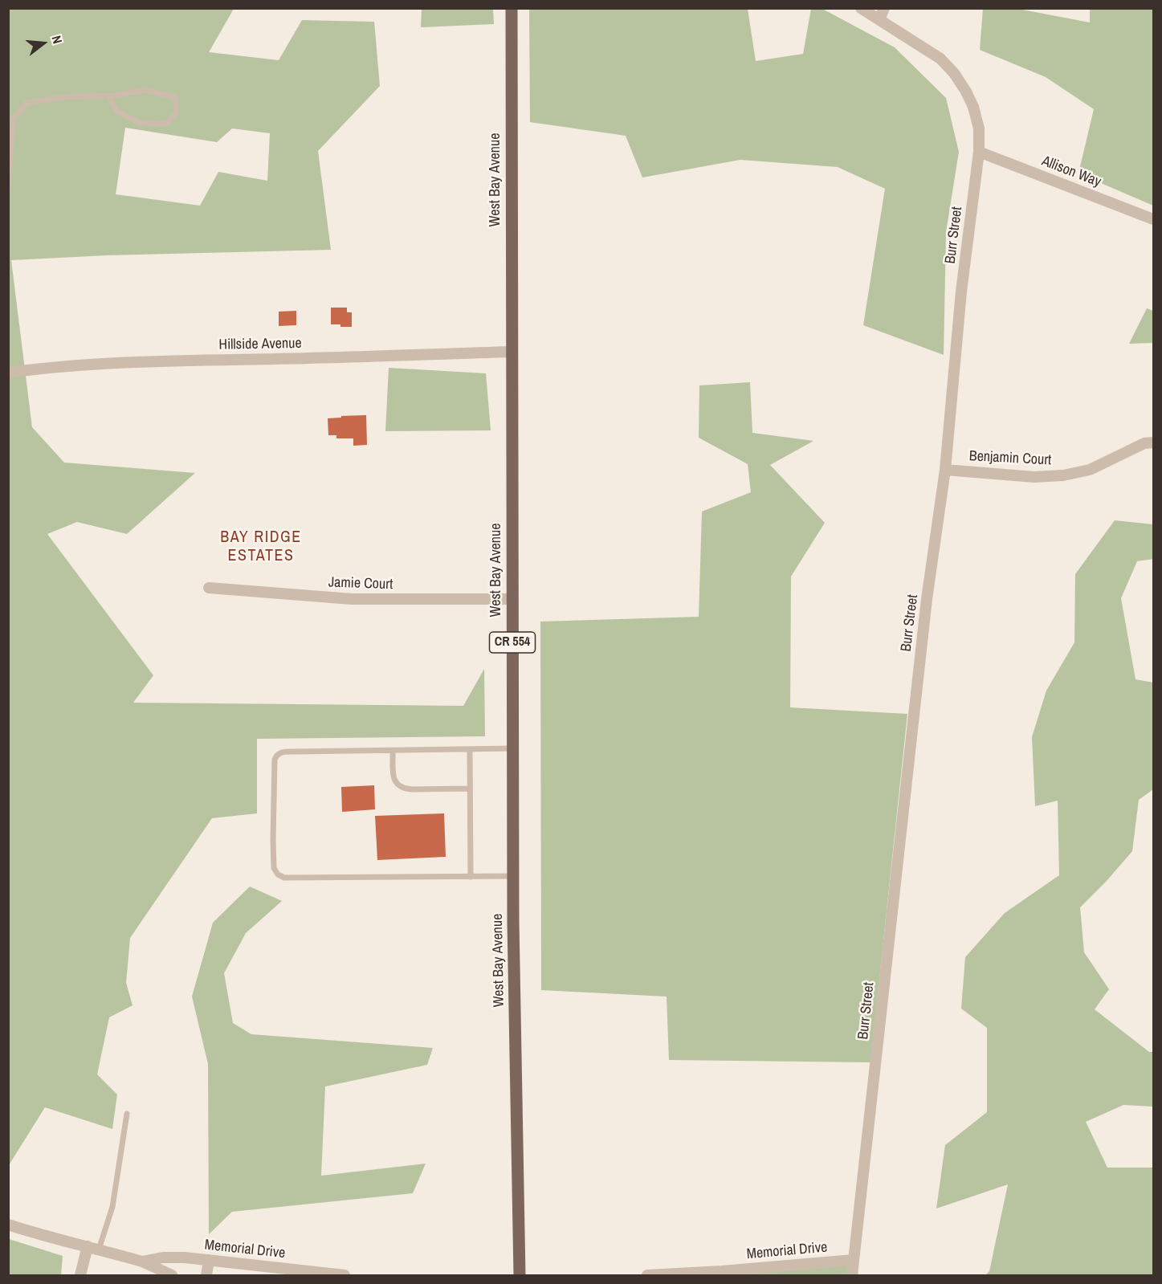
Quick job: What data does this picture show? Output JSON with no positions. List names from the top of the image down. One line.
{"streets":{"main road":["West Bay Avenue","CR 554"],"street":["Allison Way","Burr Street","Hillside Avenue","Benjamin Court","Jamie Court","Memorial Drive"]},"crossings":[["Allison Way","Burr Street"],["West Bay Avenue","Hillside Avenue"],["West Bay Avenue","Jamie Court"],["Burr Street","Benjamin Court"],["Burr Street","Memorial Drive"]],"districts":["BAY RIDGE ESTATES"],"north":"right"}
